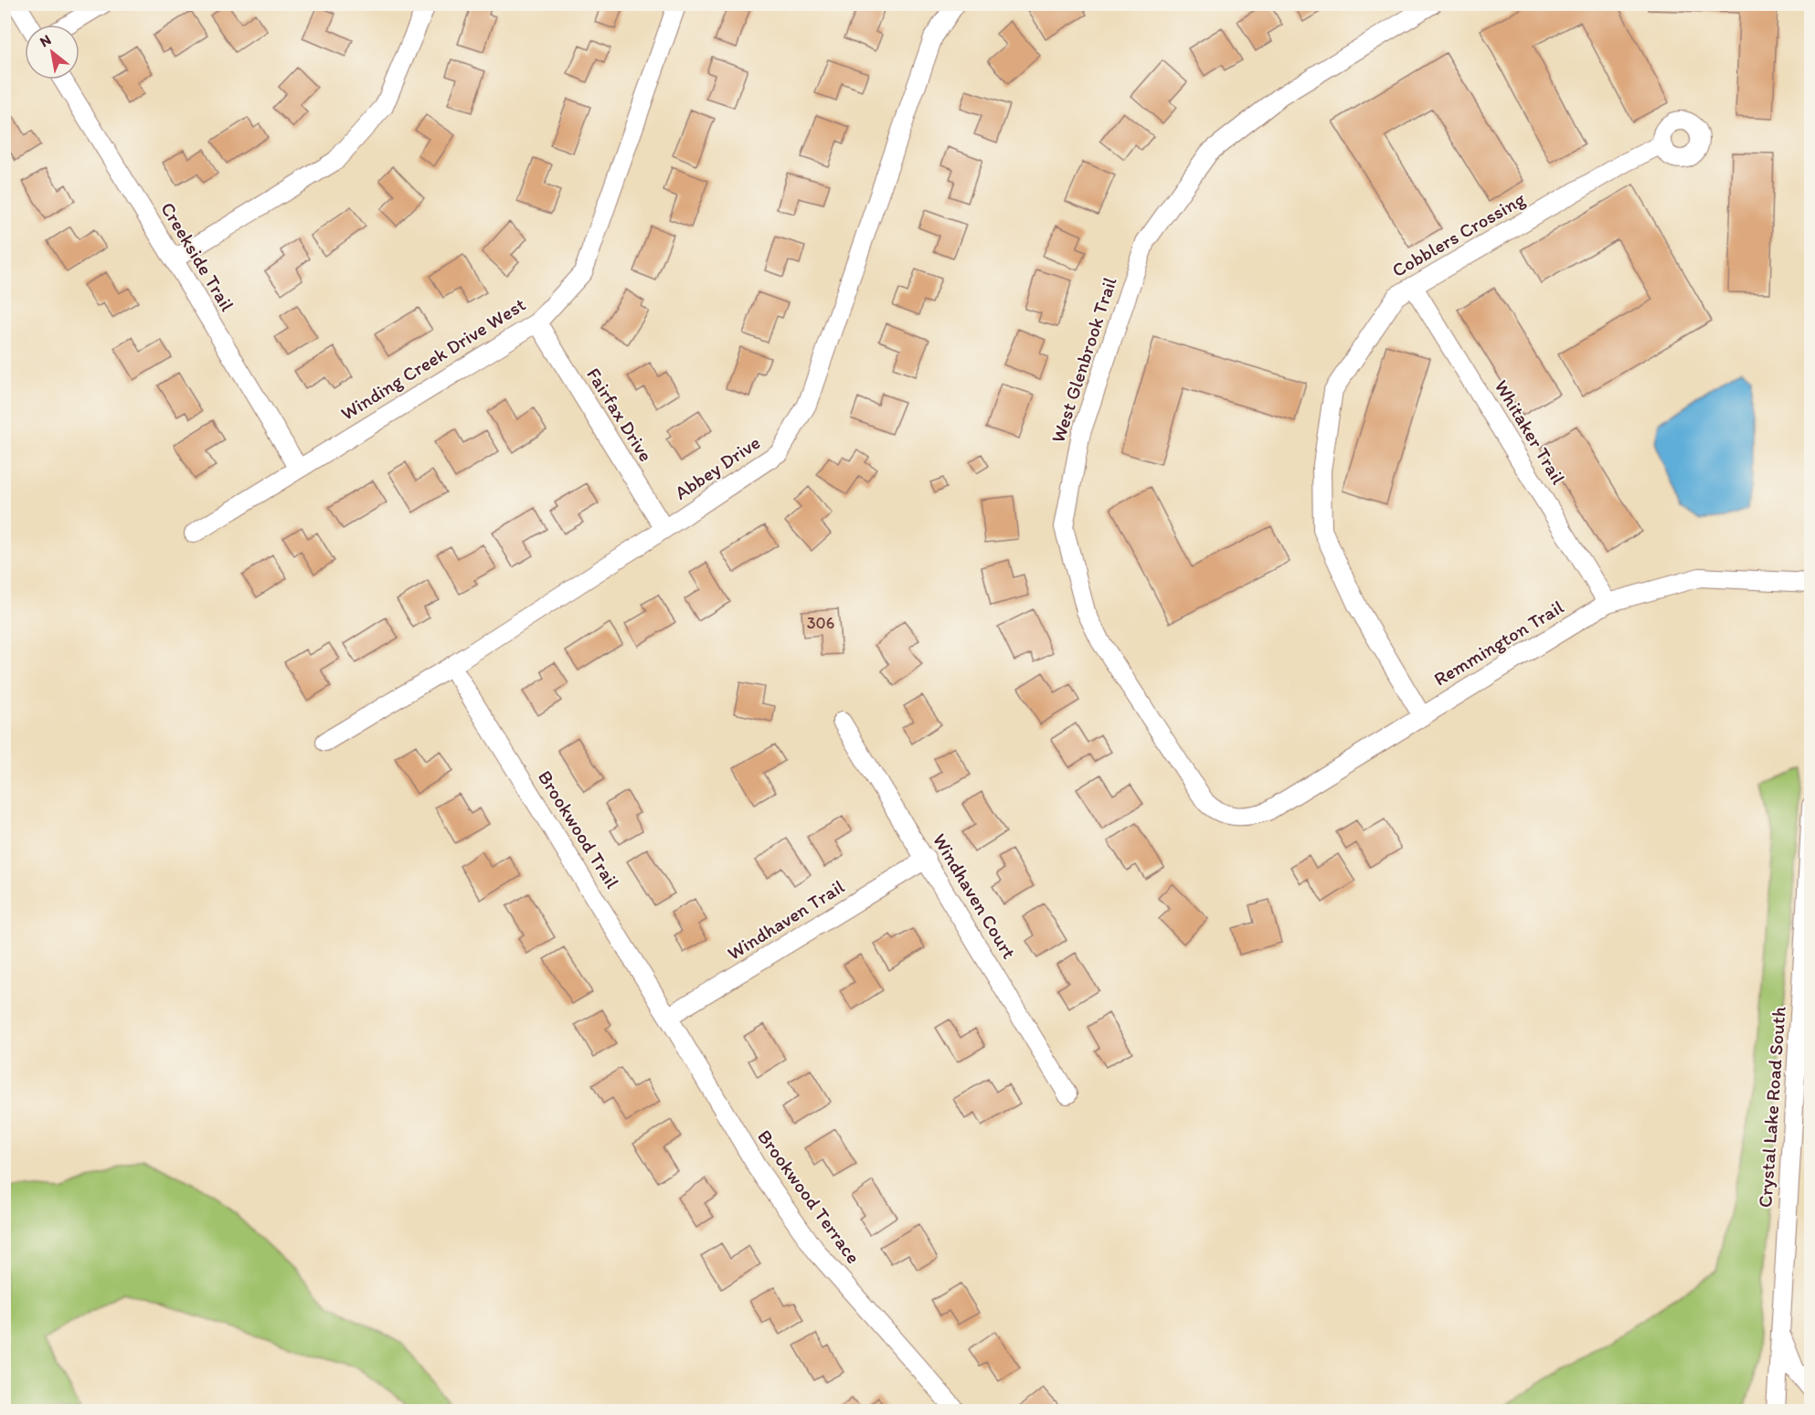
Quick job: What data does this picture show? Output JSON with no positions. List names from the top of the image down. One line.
{"streets":{"street":["Cobblers Crossing","Creekside Trail","Winding Creek Drive West","West Glenbrook Trail","Fairfax Drive","Whitaker Trail","Abbey Drive","Remmington Trail","Brookwood Trail","Windhaven Court","Windhaven Trail","Crystal Lake Road South","Brookwood Terrace"]},"crossings":[["Cobblers Crossing","Whitaker Trail"],["Cobblers Crossing","Remmington Trail"],["Creekside Trail","Winding Creek Drive West"],["Winding Creek Drive West","Fairfax Drive"],["West Glenbrook Trail","Remmington Trail"],["Fairfax Drive","Abbey Drive"],["Whitaker Trail","Remmington Trail"],["Abbey Drive","Brookwood Trail"],["Brookwood Trail","Windhaven Trail"],["Brookwood Trail","Brookwood Terrace"],["Windhaven Court","Windhaven Trail"],["Windhaven Trail","Brookwood Terrace"]],"house_numbers":["306"],"north":"top left"}
